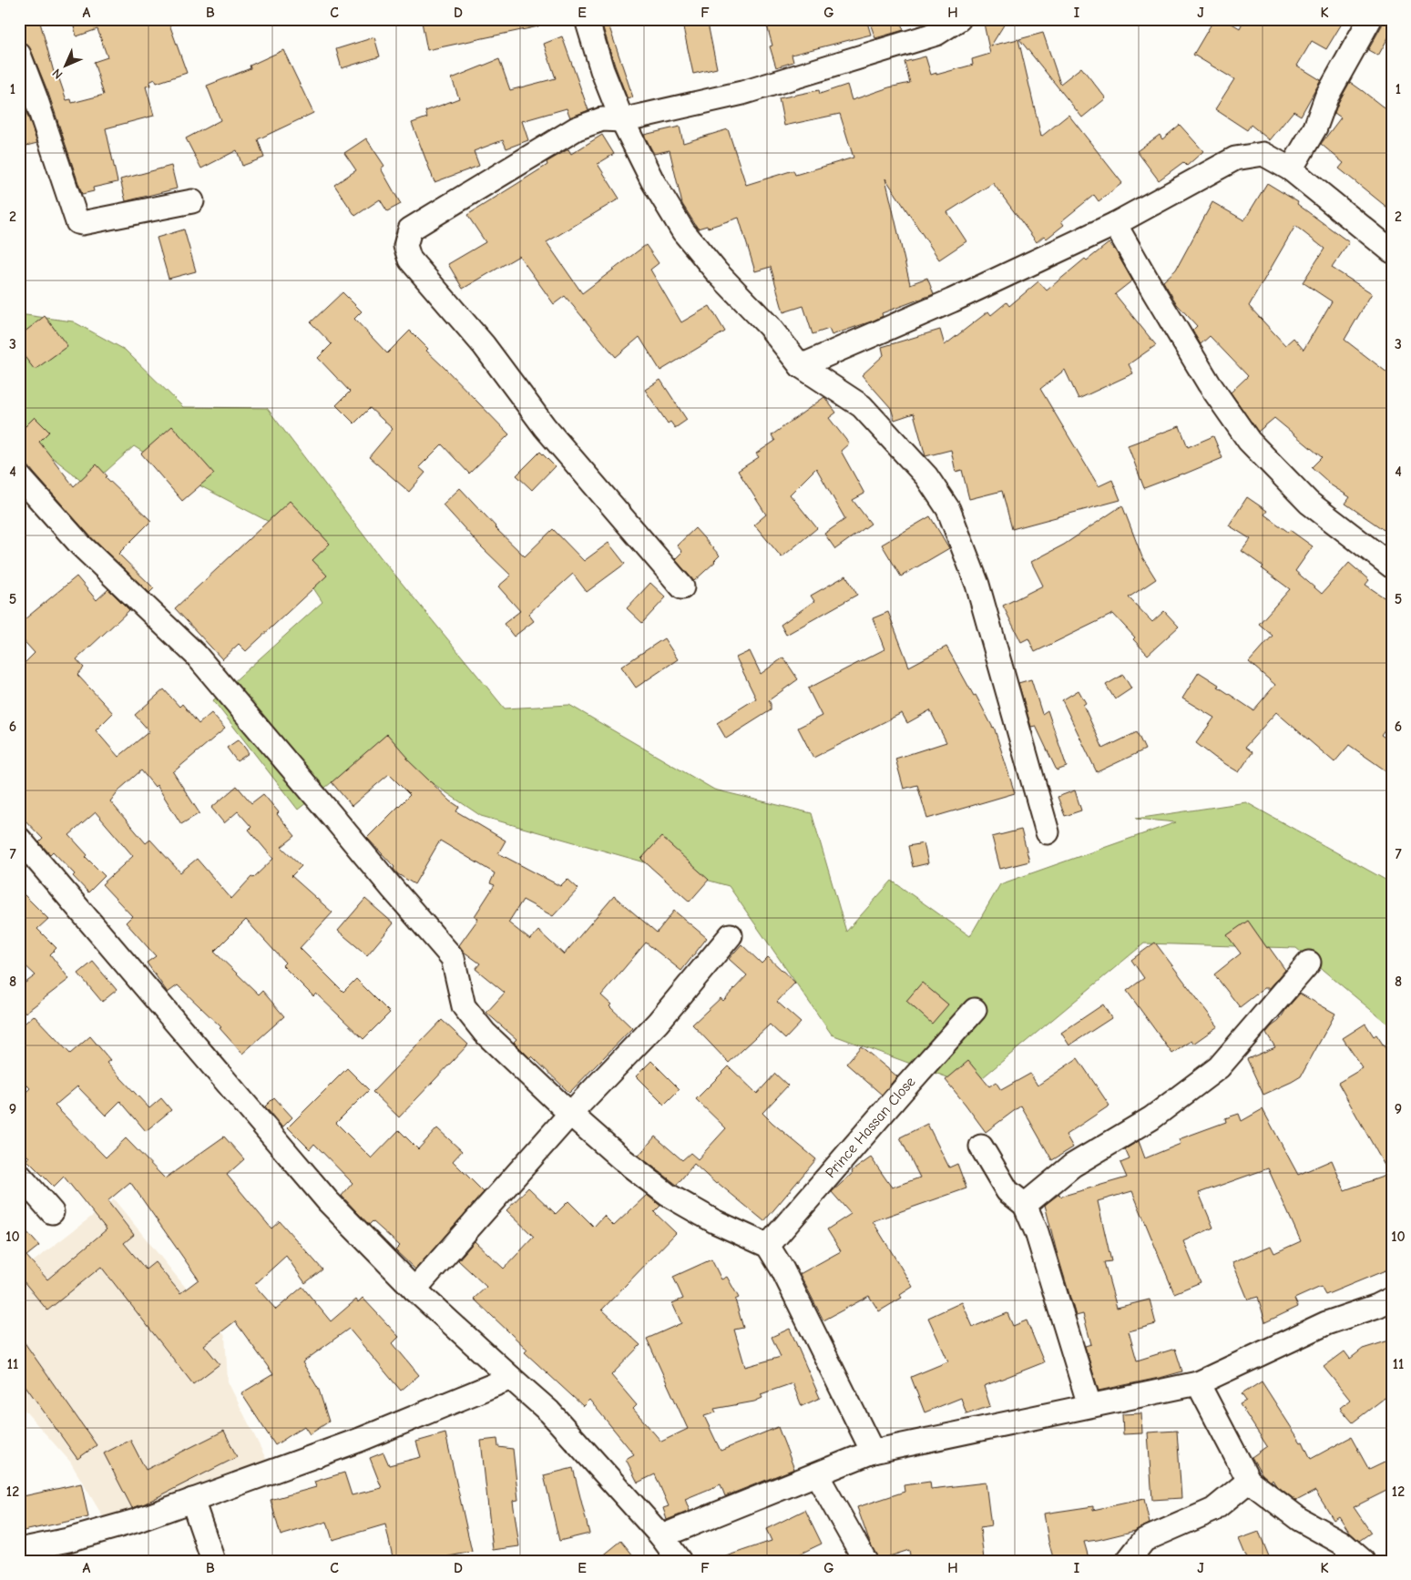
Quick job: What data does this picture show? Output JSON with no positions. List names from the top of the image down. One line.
{"streets":{"street":["Prince Hassan Close"]},"north":"bottom left","grid":{"columns":["A","B","C","D","E","F","G","H","I","J","K"],"rows":["1","2","3","4","5","6","7","8","9","10","11","12"]}}
